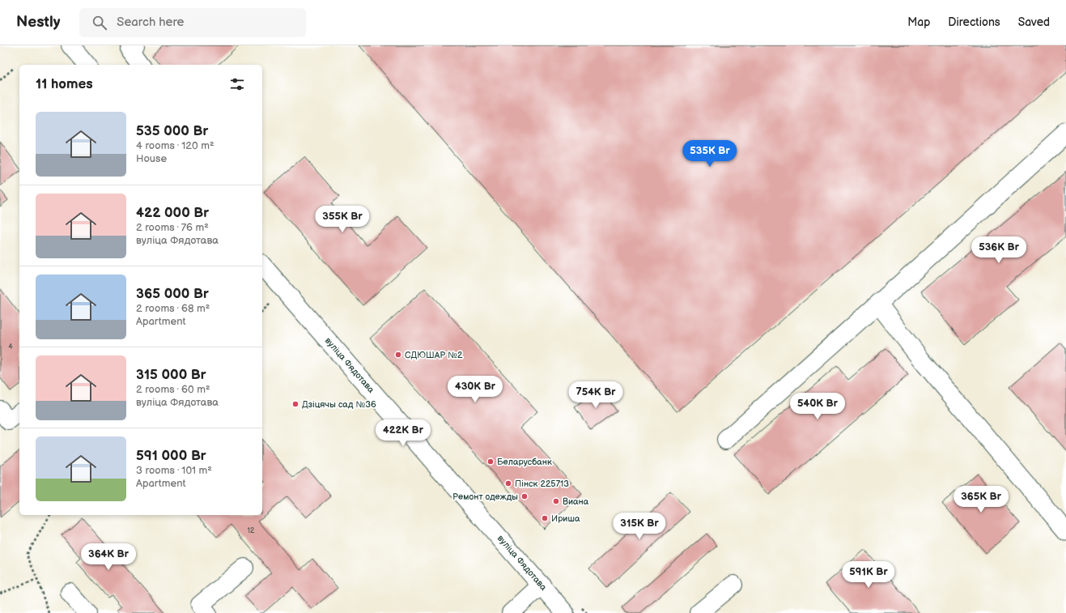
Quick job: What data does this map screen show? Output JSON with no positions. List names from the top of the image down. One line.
{"streets":{"street":["вуліца Фядотава"]},"places":["СДЮШАР №2","Дзіцячы сад №36","Беларусбанк","Пінск 225713","Ремонт одежды","Виана","Ириша"],"house_numbers":["4","12"],"page":{"header":"Nestly","search":"Search here","nav":["Map","Directions","Saved"],"heading":"11 homes","list":[{"name":"535 000 Br","note":"4 rooms · 120 m² · House"},{"name":"422 000 Br","note":"2 rooms · 76 m² · вуліца Фядотава"},{"name":"365 000 Br","note":"2 rooms · 68 m² · Apartment"},{"name":"315 000 Br","note":"2 rooms · 60 m² · вуліца Фядотава"},{"name":"591 000 Br","note":"3 rooms · 101 m² · Apartment"}],"price":["535K Br","355K Br","536K Br","430K Br","754K Br","540K Br","422K Br","365K Br","315K Br","364K Br","591K Br"]}}
